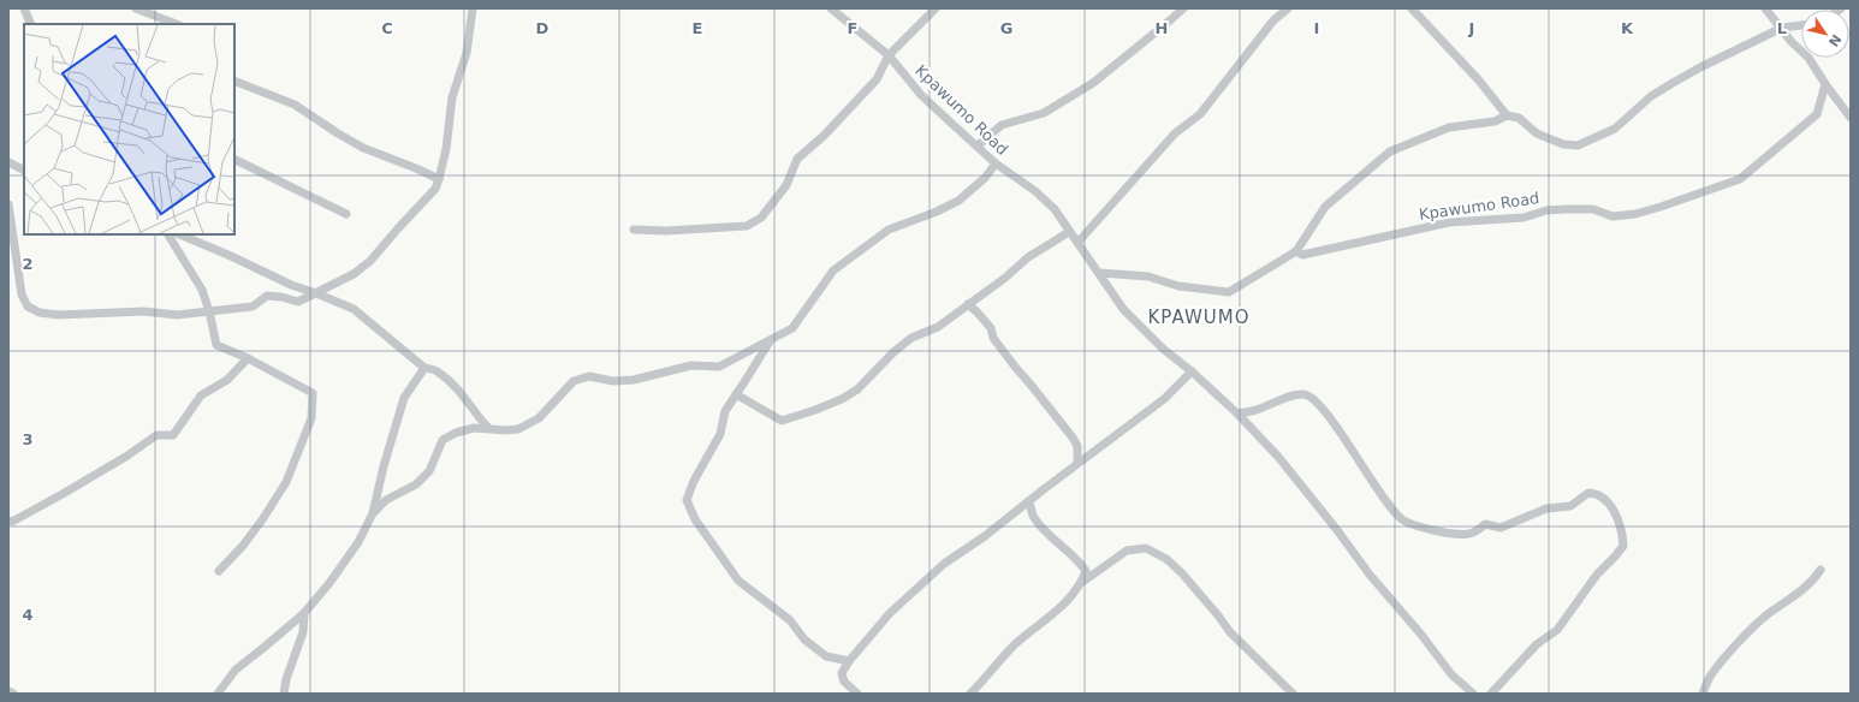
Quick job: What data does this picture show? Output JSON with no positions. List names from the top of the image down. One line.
{"streets":{"street":["Kpawumo Road"]},"districts":["KPAWUMO"],"north":"bottom right","grid":{"columns":["C","D","E","F","G","H","I","J","K","L"],"rows":["2","3","4"]}}
